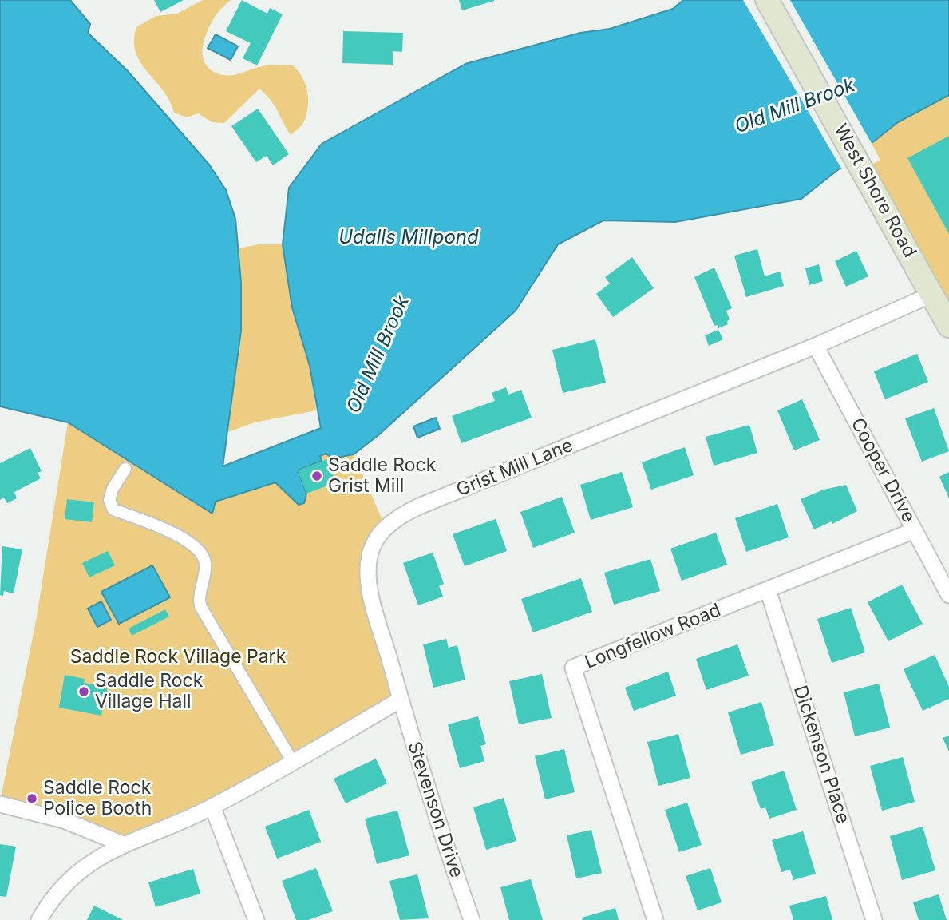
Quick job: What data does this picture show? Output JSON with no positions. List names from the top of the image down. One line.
{"streets":{"main road":["West Shore Road"],"street":["Grist Mill Lane","Cooper Drive","Longfellow Road","Dickenson Place","Stevenson Drive"]},"crossings":[["West Shore Road","Grist Mill Lane"],["Grist Mill Lane","Cooper Drive"],["Grist Mill Lane","Stevenson Drive"],["Cooper Drive","Longfellow Road"],["Longfellow Road","Dickenson Place"]],"water":["Old Mill Brook","Udalls Millpond"],"parks":["Saddle Rock Village Park"],"places":["Saddle Rock Grist Mill","Saddle Rock Village Hall","Saddle Rock Police Booth"]}
